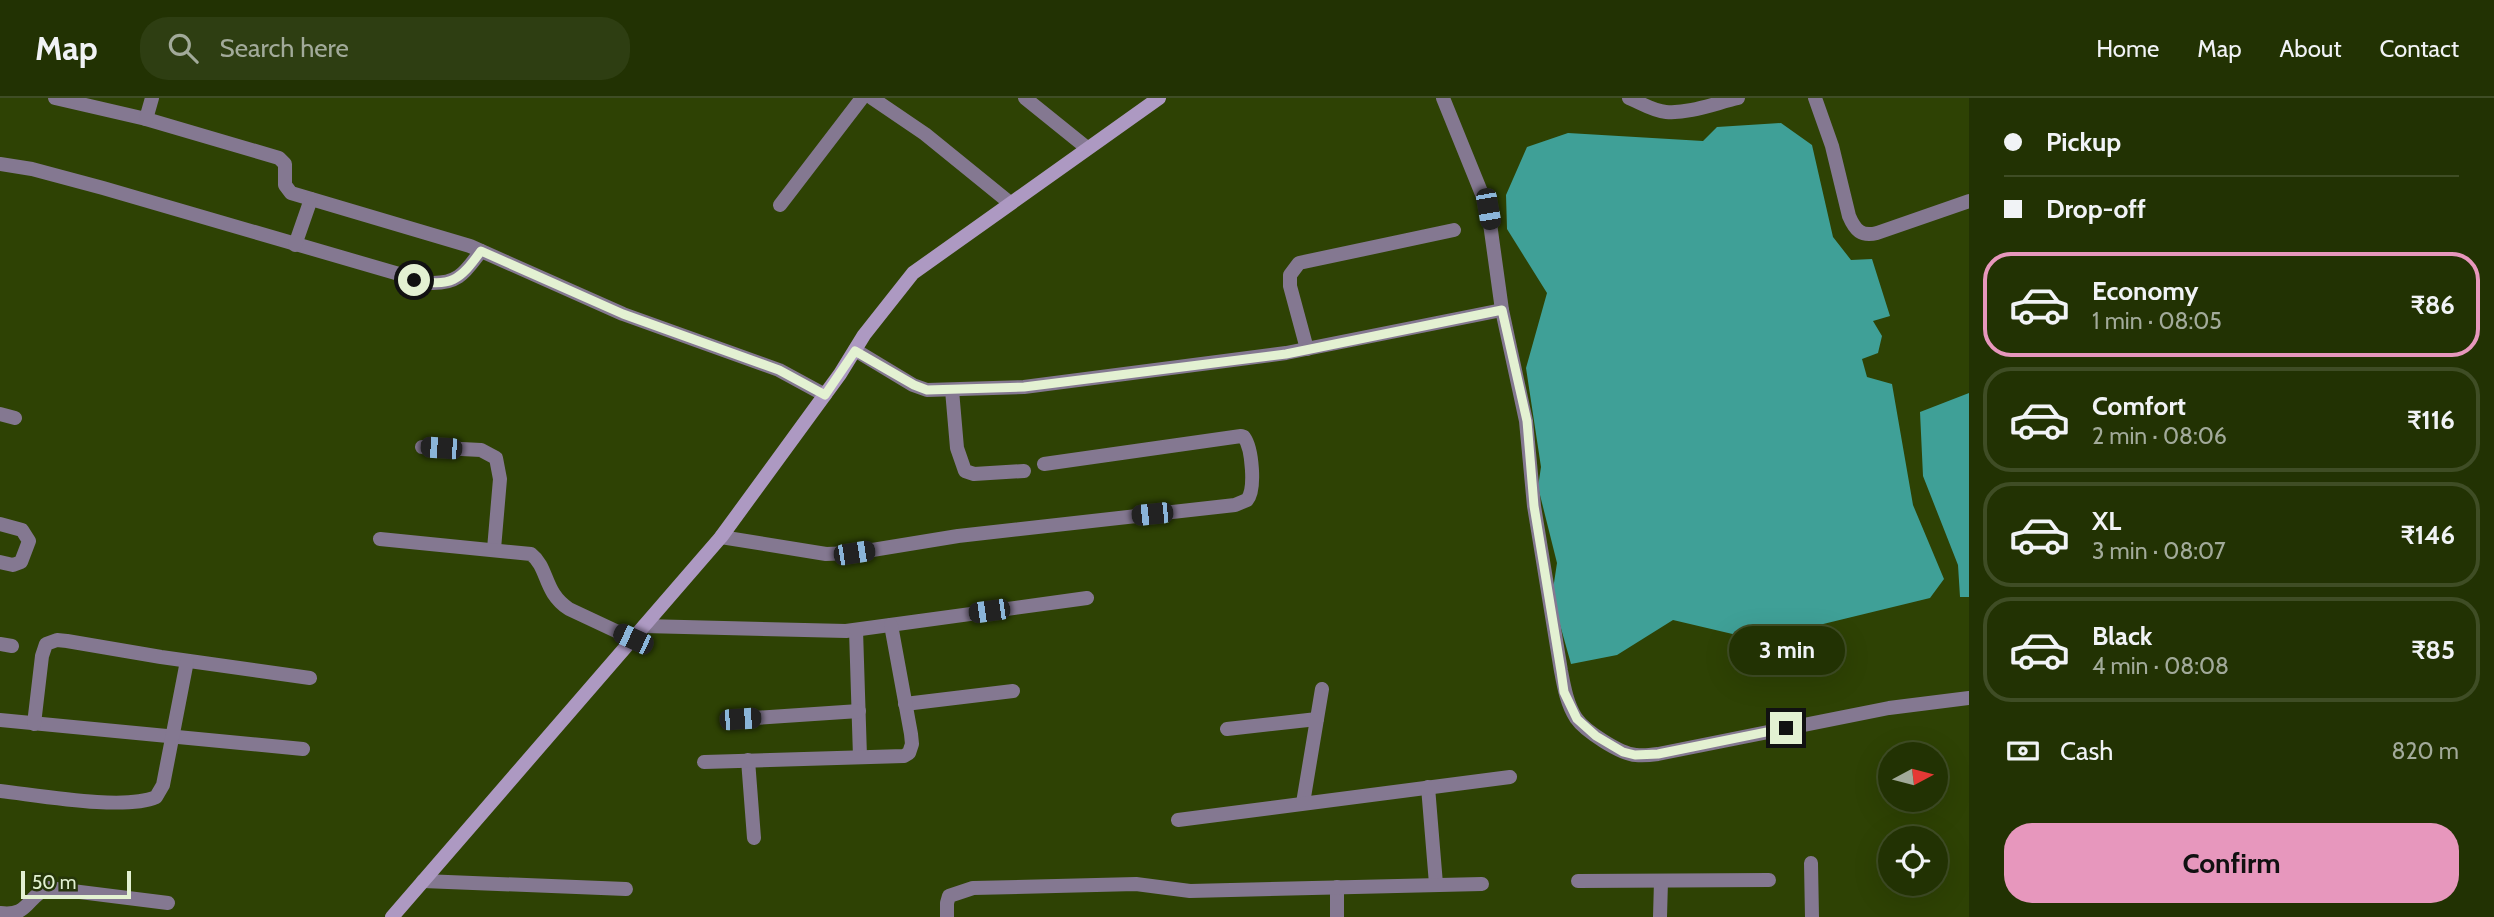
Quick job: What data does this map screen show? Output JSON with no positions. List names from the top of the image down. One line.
{"scale_bar":"50 m","north":"right","page":{"header":"Map","search":"Search here","nav":["Home","Map","About","Contact"],"banner":["Pickup","Drop-off"],"list":[{"name":"Economy","note":"1 min · 08:05","value":"₹86"},{"name":"Comfort","note":"2 min · 08:06","value":"₹116"},{"name":"XL","note":"3 min · 08:07","value":"₹146"},{"name":"Black","note":"4 min · 08:08","value":"₹85"}],"bubble":"3 min","pay":["Cash","820 m"],"buttons":"Confirm","scale":"50 m"}}
